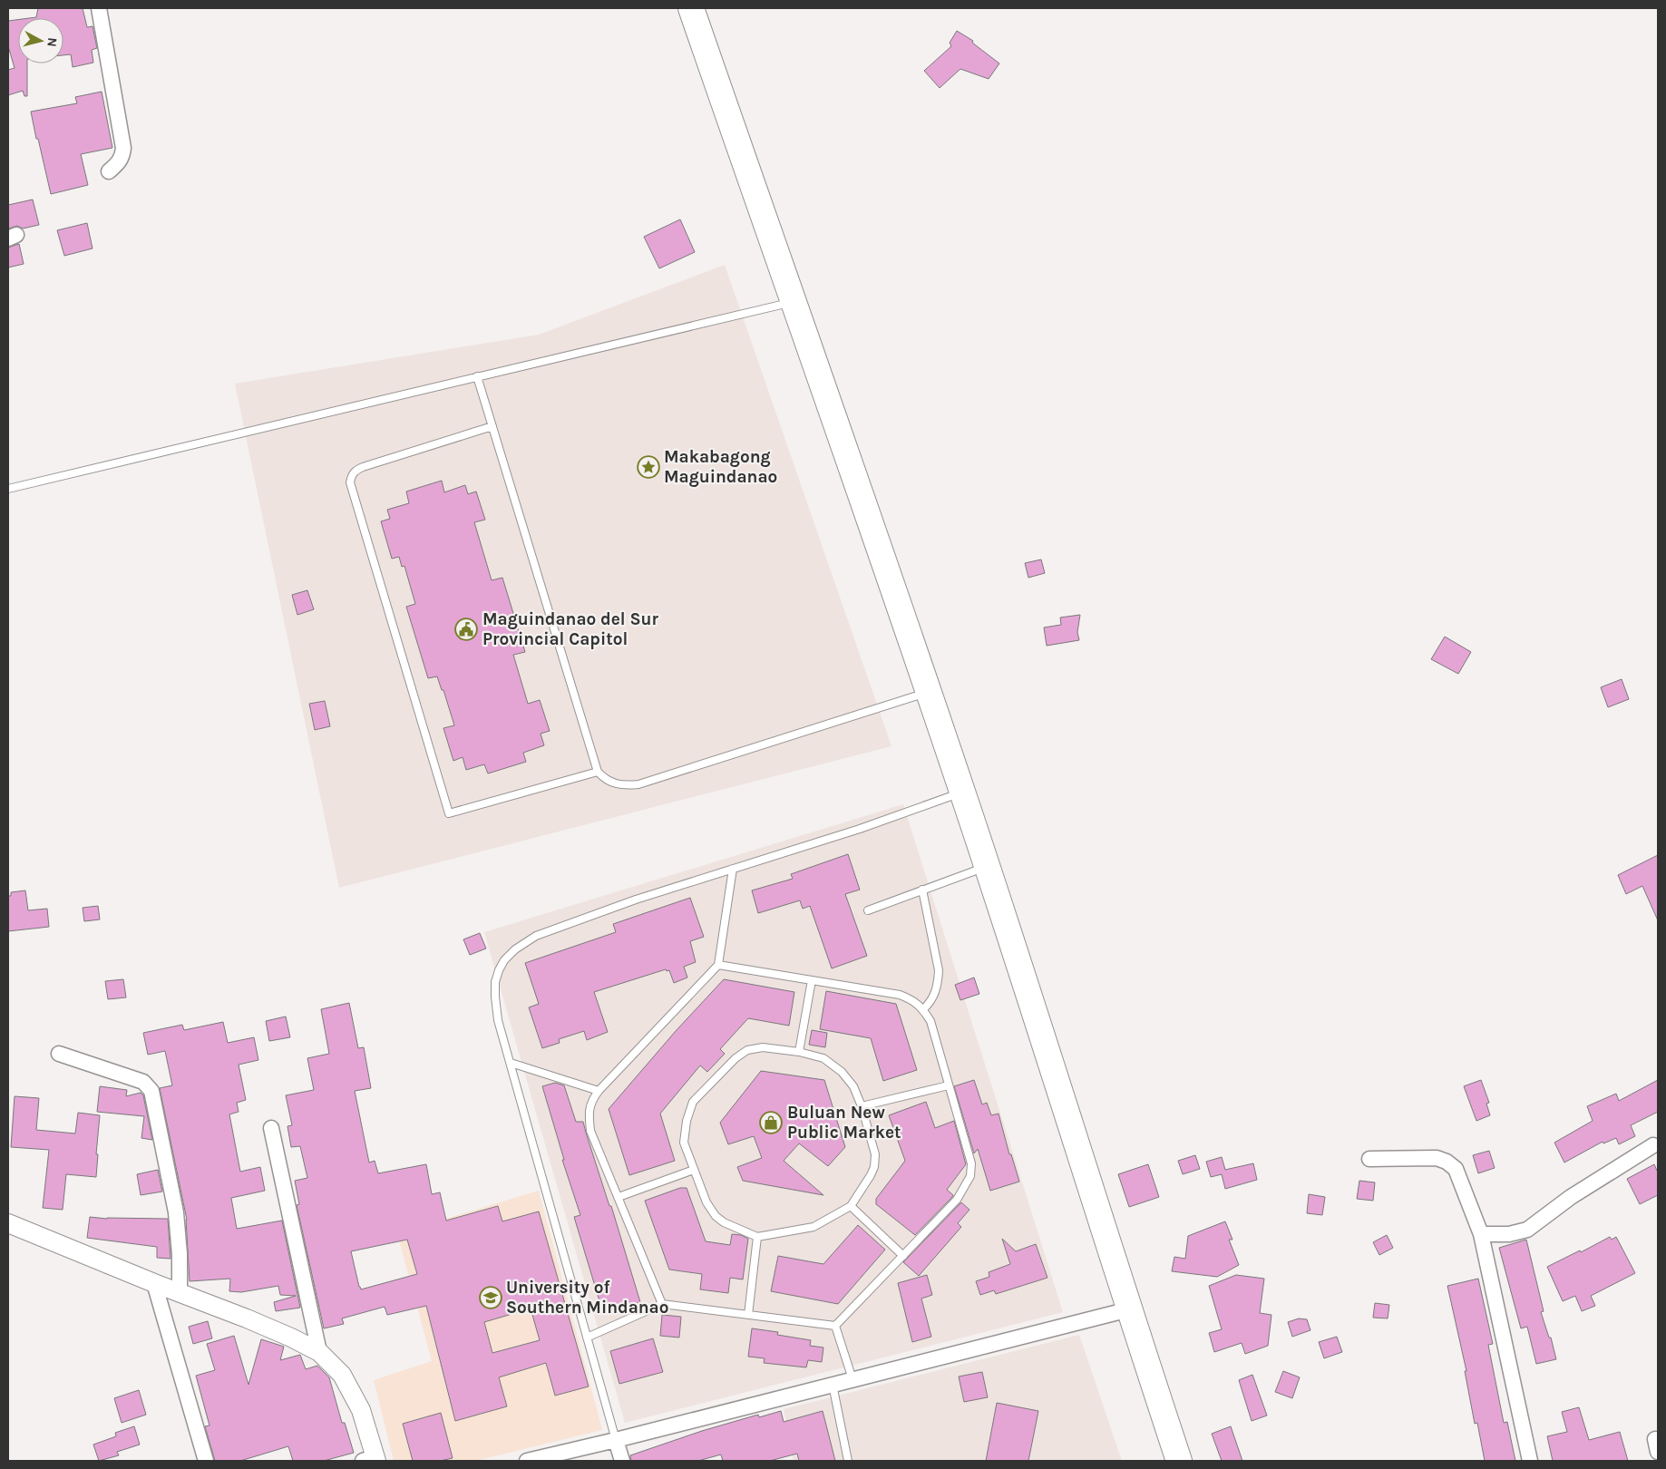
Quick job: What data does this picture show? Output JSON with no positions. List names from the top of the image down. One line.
{"places":{"place":["Makabagong Maguindanao"],"public building":["Maguindanao del Sur Provincial Capitol"],"shop":["Buluan New Public Market"],"school or university":["University of Southern Mindanao"]},"north":"right"}
